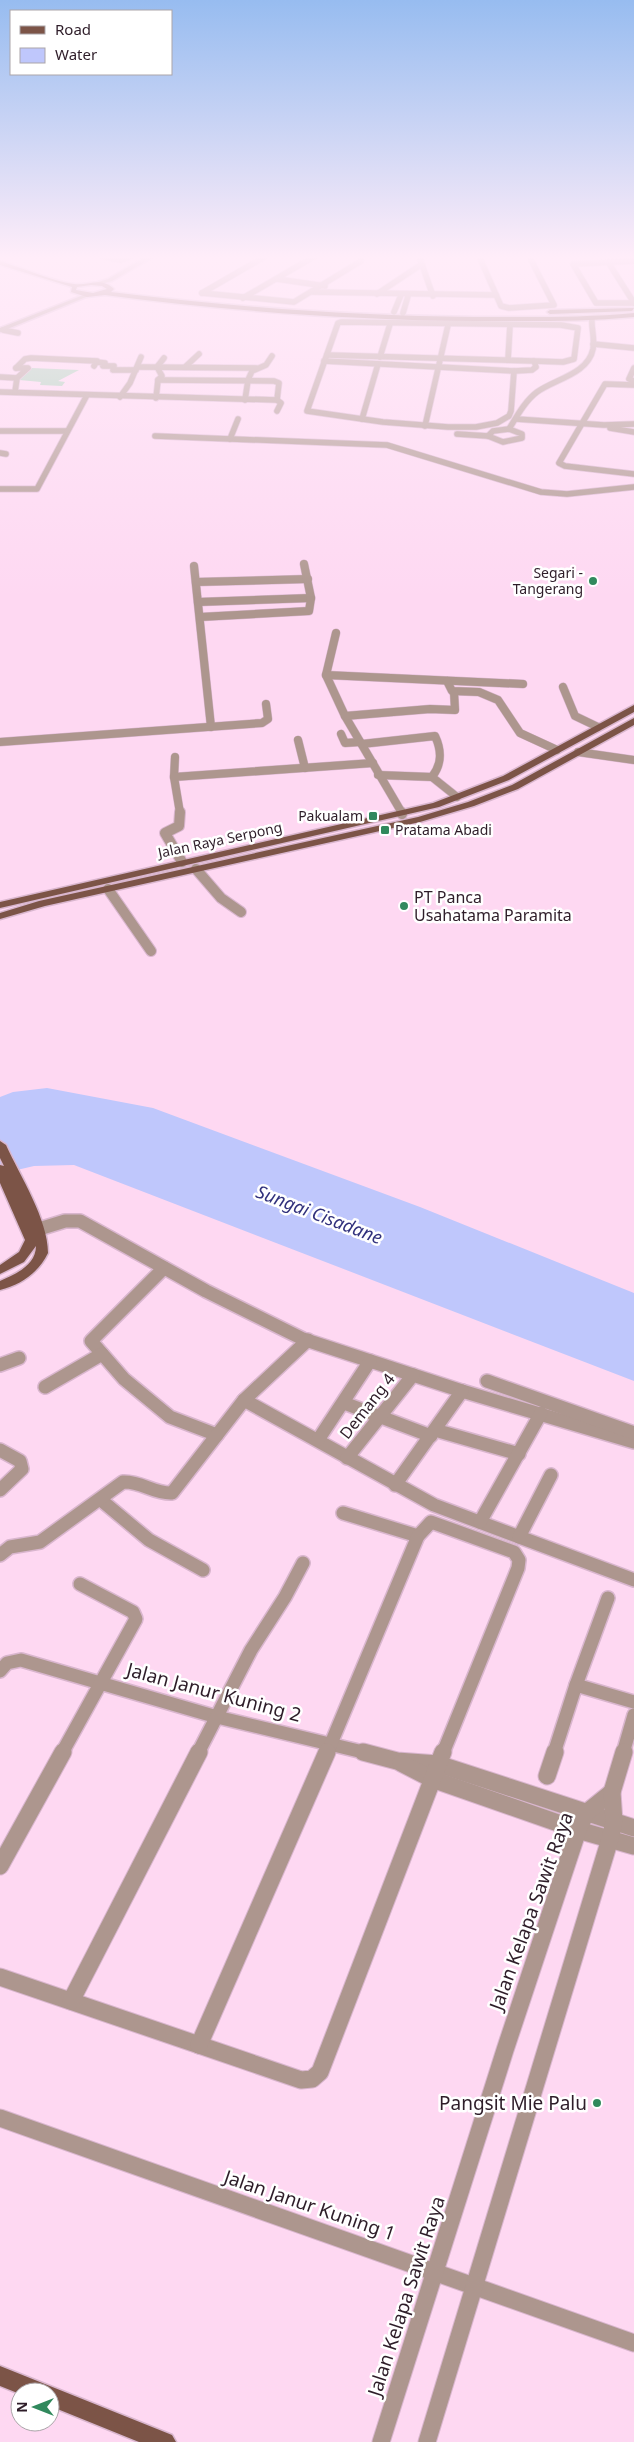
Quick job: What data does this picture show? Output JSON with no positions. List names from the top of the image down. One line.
{"streets":{"main road":["Jalan Raya Serpong"],"street":["Demang 4","Jalan Janur Kuning 2","Jalan Kelapa Sawit Raya","Jalan Janur Kuning 1"]},"crossings":[["Jalan Janur Kuning 2","Jalan Kelapa Sawit Raya"],["Jalan Kelapa Sawit Raya","Jalan Janur Kuning 1"]],"water":["Sungai Cisadane"],"places":{"other":["Segari - Tangerang","PT Panca Usahatama Paramita","Pangsit Mie Palu"],"transit":["Pakualam","Pratama Abadi"]},"legend":["Road","Water"],"north":"left"}
